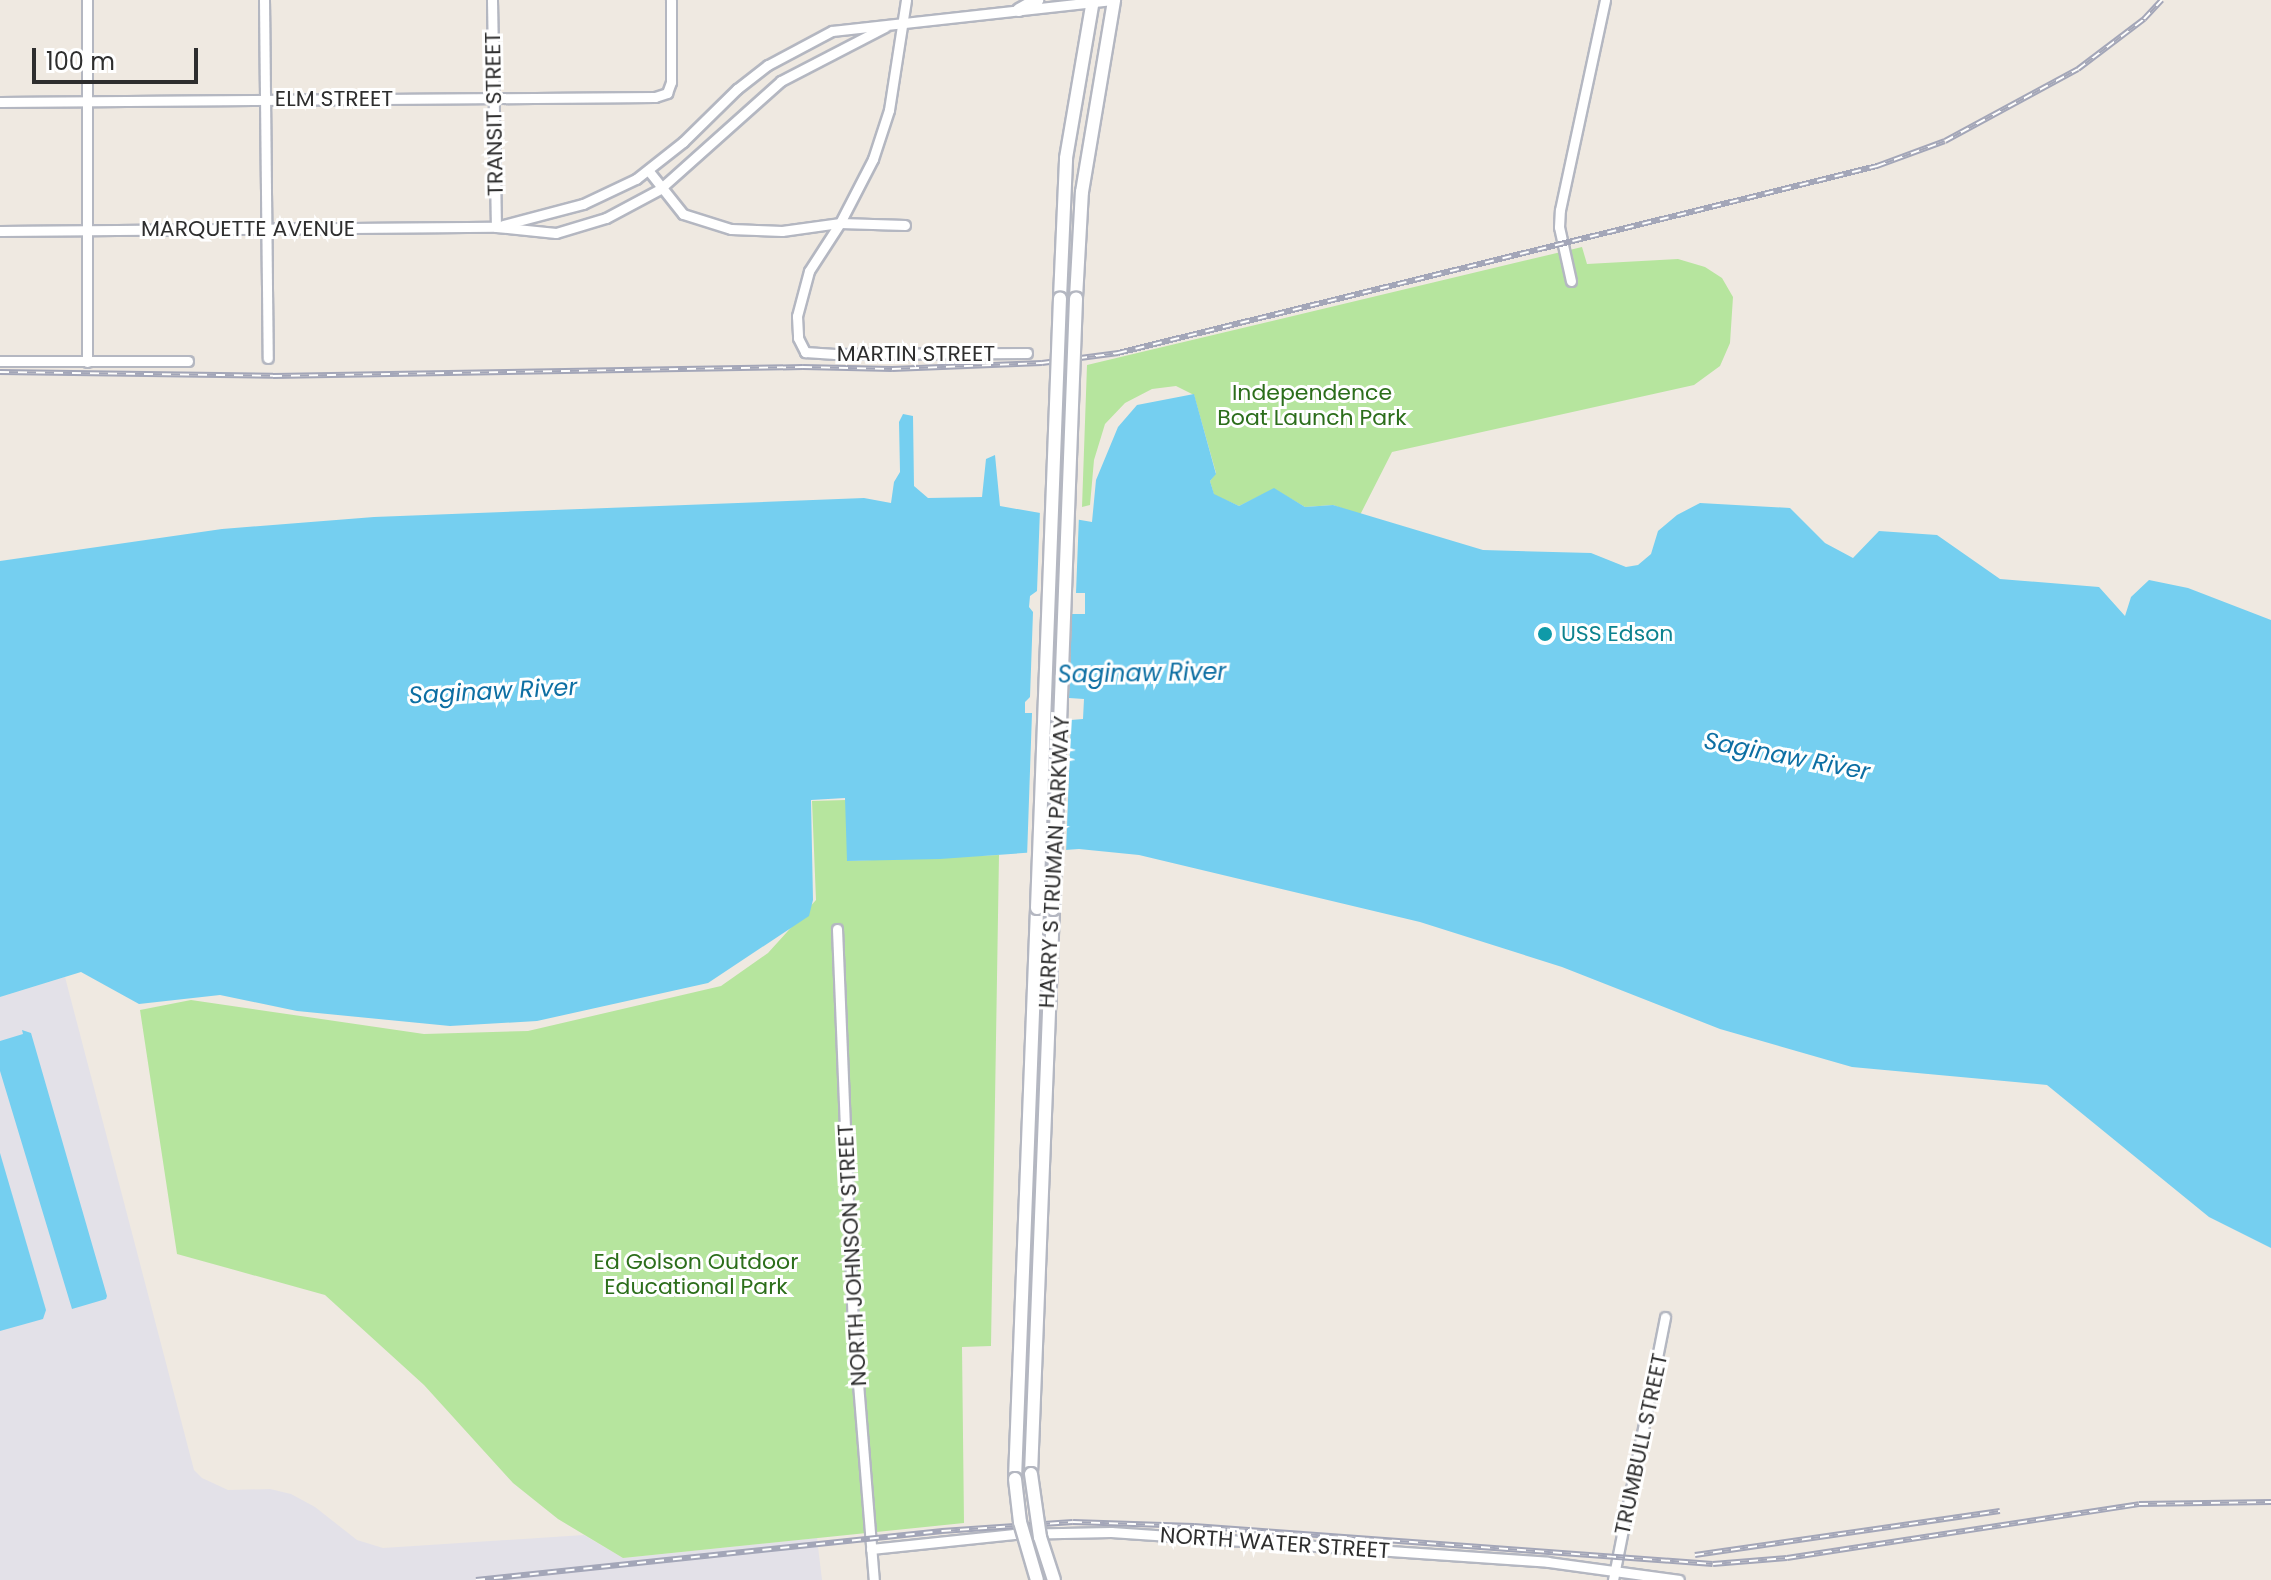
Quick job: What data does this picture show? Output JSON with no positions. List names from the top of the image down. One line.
{"streets":{"main road":["HARRY S TRUMAN PARKWAY"],"street":["ELM STREET","TRANSIT STREET","MARQUETTE AVENUE","MARTIN STREET","NORTH JOHNSON STREET","TRUMBULL STREET","NORTH WATER STREET"]},"crossings":[["ELM STREET","TRANSIT STREET"],["TRANSIT STREET","MARQUETTE AVENUE"],["MARQUETTE AVENUE","HARRY S TRUMAN PARKWAY"],["NORTH JOHNSON STREET","NORTH WATER STREET"],["TRUMBULL STREET","NORTH WATER STREET"]],"water":["Saginaw River"],"parks":["Independence Boat Launch Park","Ed Golson Outdoor Educational Park"],"places":["USS Edson"],"scale_bar":"100 m"}
